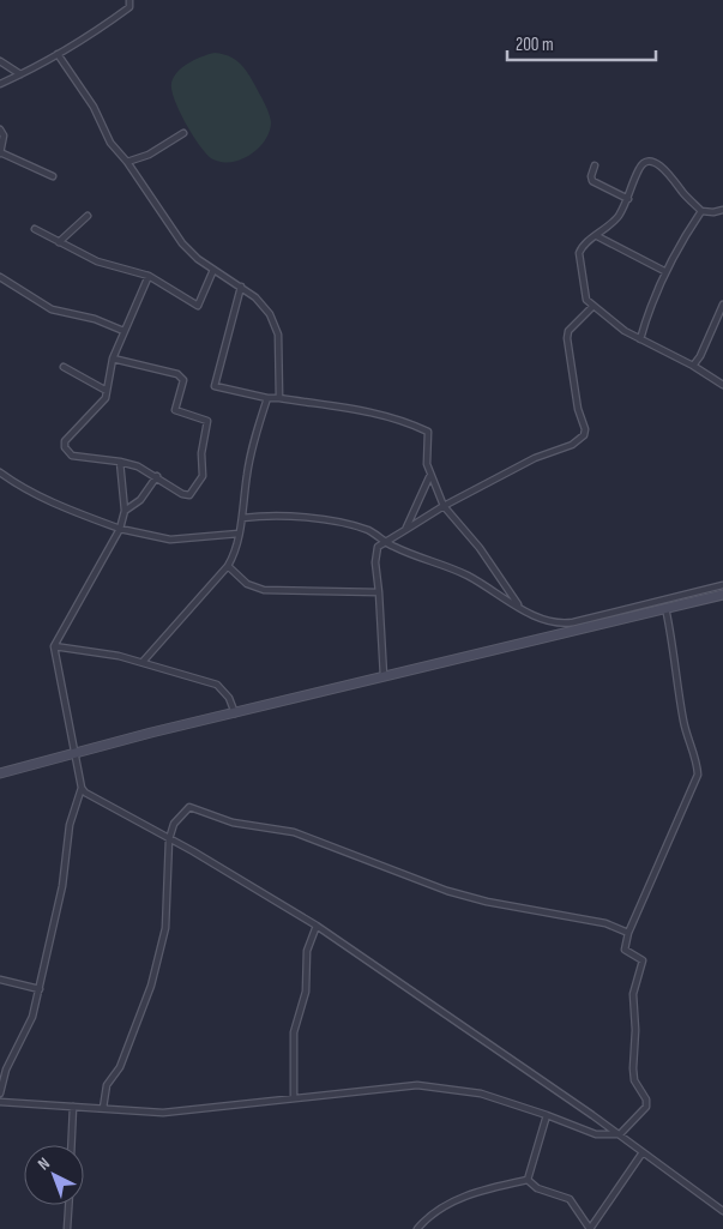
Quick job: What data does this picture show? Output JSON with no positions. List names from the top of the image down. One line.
{"scale_bar":"200 m","north":"top left"}
